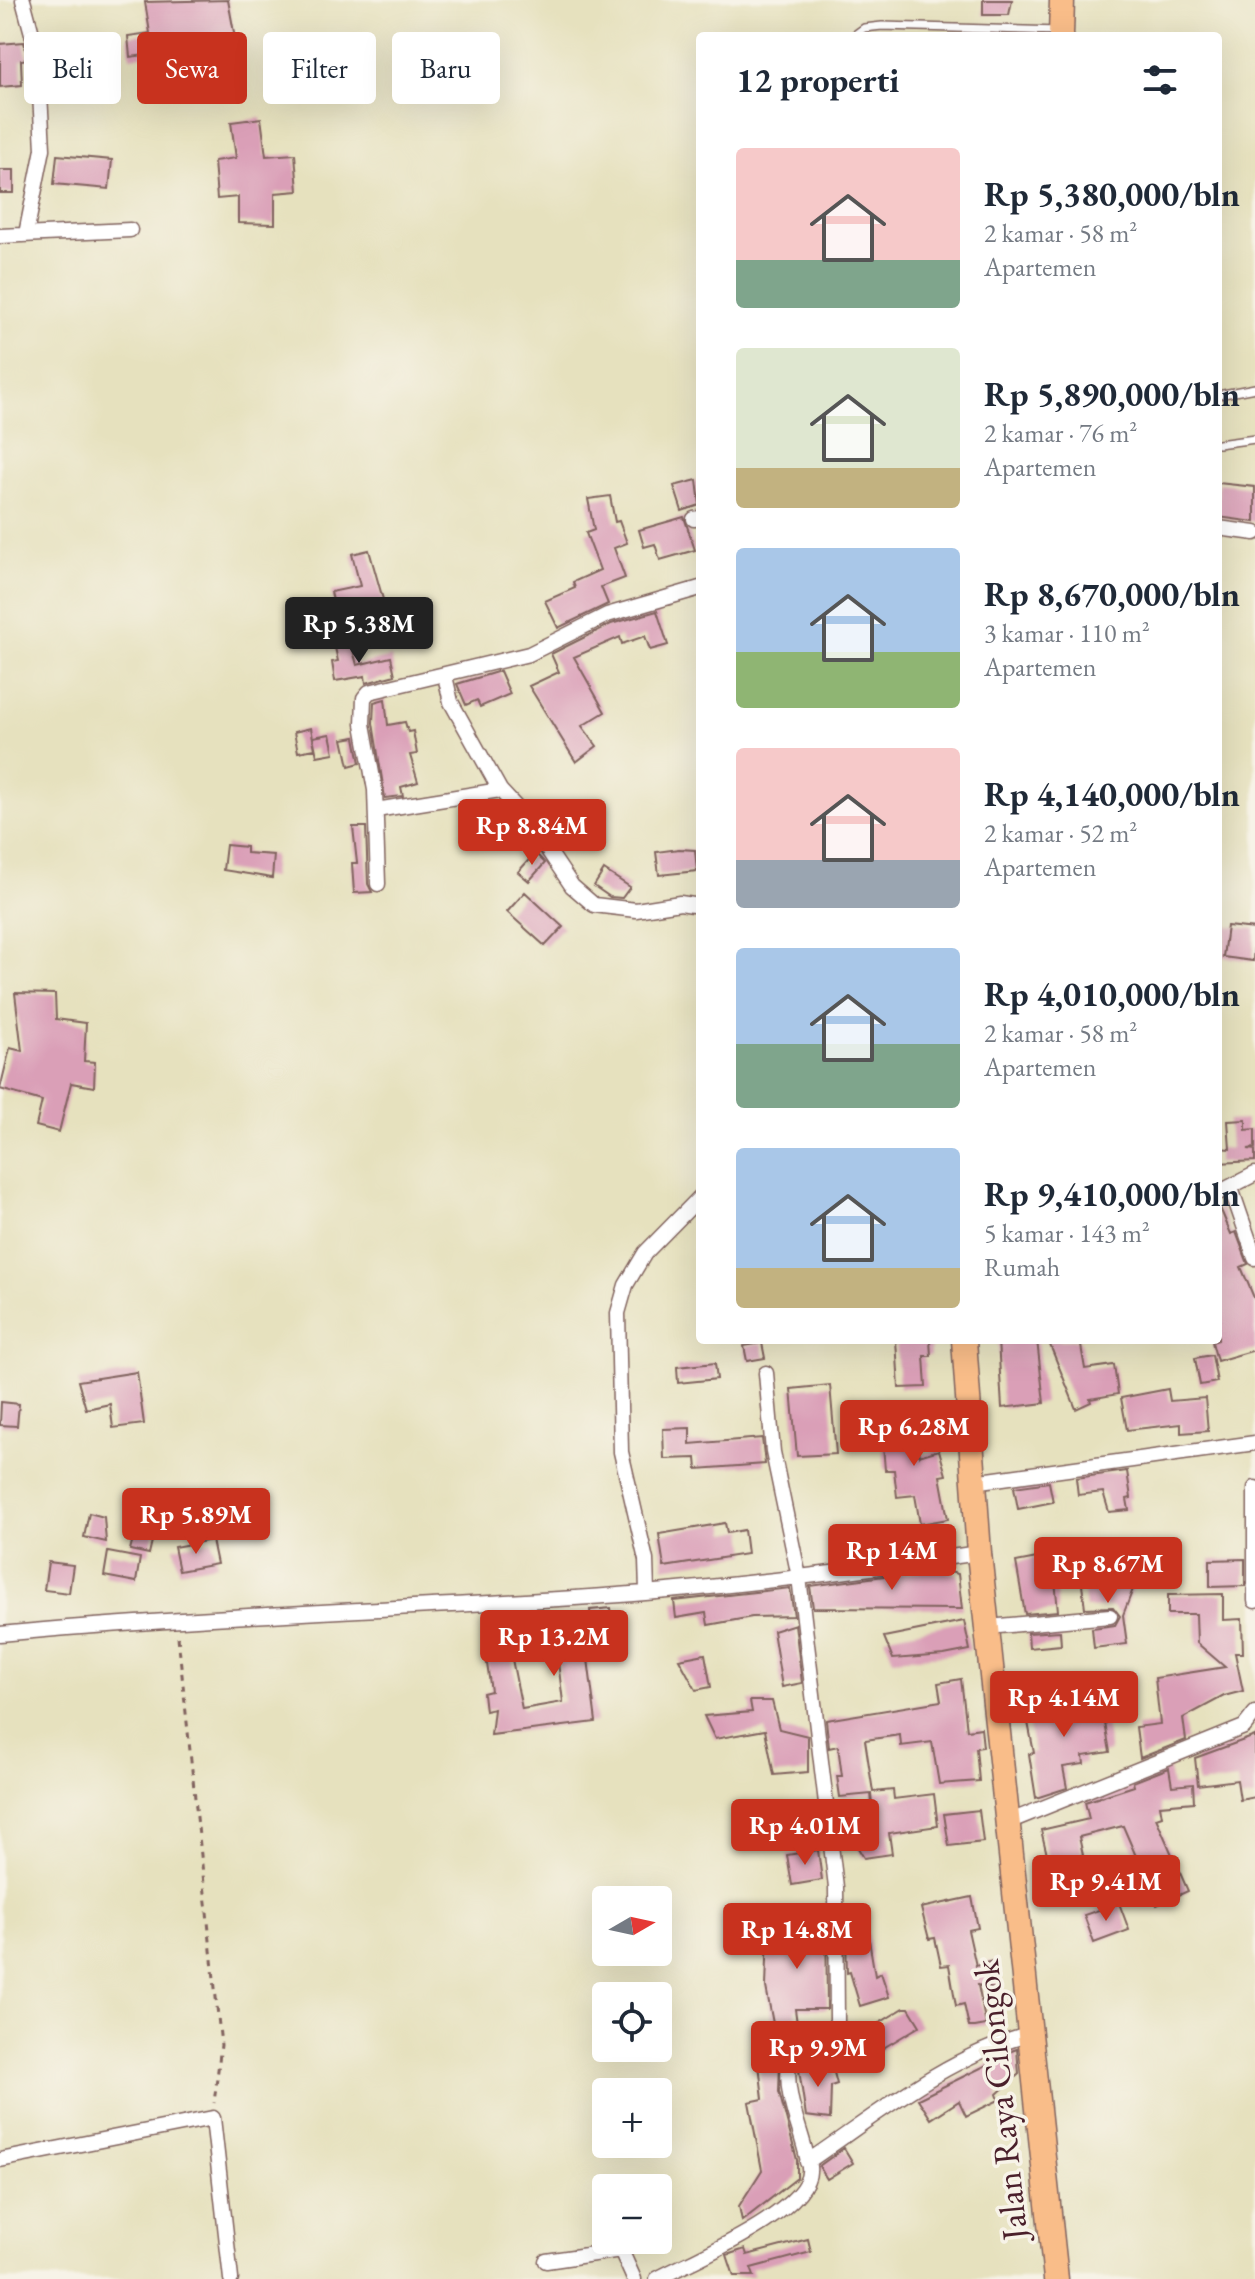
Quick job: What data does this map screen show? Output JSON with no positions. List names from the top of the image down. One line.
{"streets":{"highway":["Jalan Raya Cilongok"]},"north":"right","page":{"chip":["Beli","Sewa","Filter","Baru"],"heading":"12 properti","list":[{"name":"Rp 5,380,000/bln","note":"2 kamar · 58 m² · Apartemen"},{"name":"Rp 5,890,000/bln","note":"2 kamar · 76 m² · Apartemen"},{"name":"Rp 8,670,000/bln","note":"3 kamar · 110 m² · Apartemen"},{"name":"Rp 4,140,000/bln","note":"2 kamar · 52 m² · Apartemen"},{"name":"Rp 4,010,000/bln","note":"2 kamar · 58 m² · Apartemen"},{"name":"Rp 9,410,000/bln","note":"5 kamar · 143 m² · Rumah"}],"price":["Rp 5.38M","Rp 8.84M","Rp 6.28M","Rp 5.89M","Rp 14M","Rp 8.67M","Rp 13.2M","Rp 4.14M","Rp 4.01M","Rp 9.41M","Rp 14.8M","Rp 9.9M"],"map_buttons":["+","−"]}}
